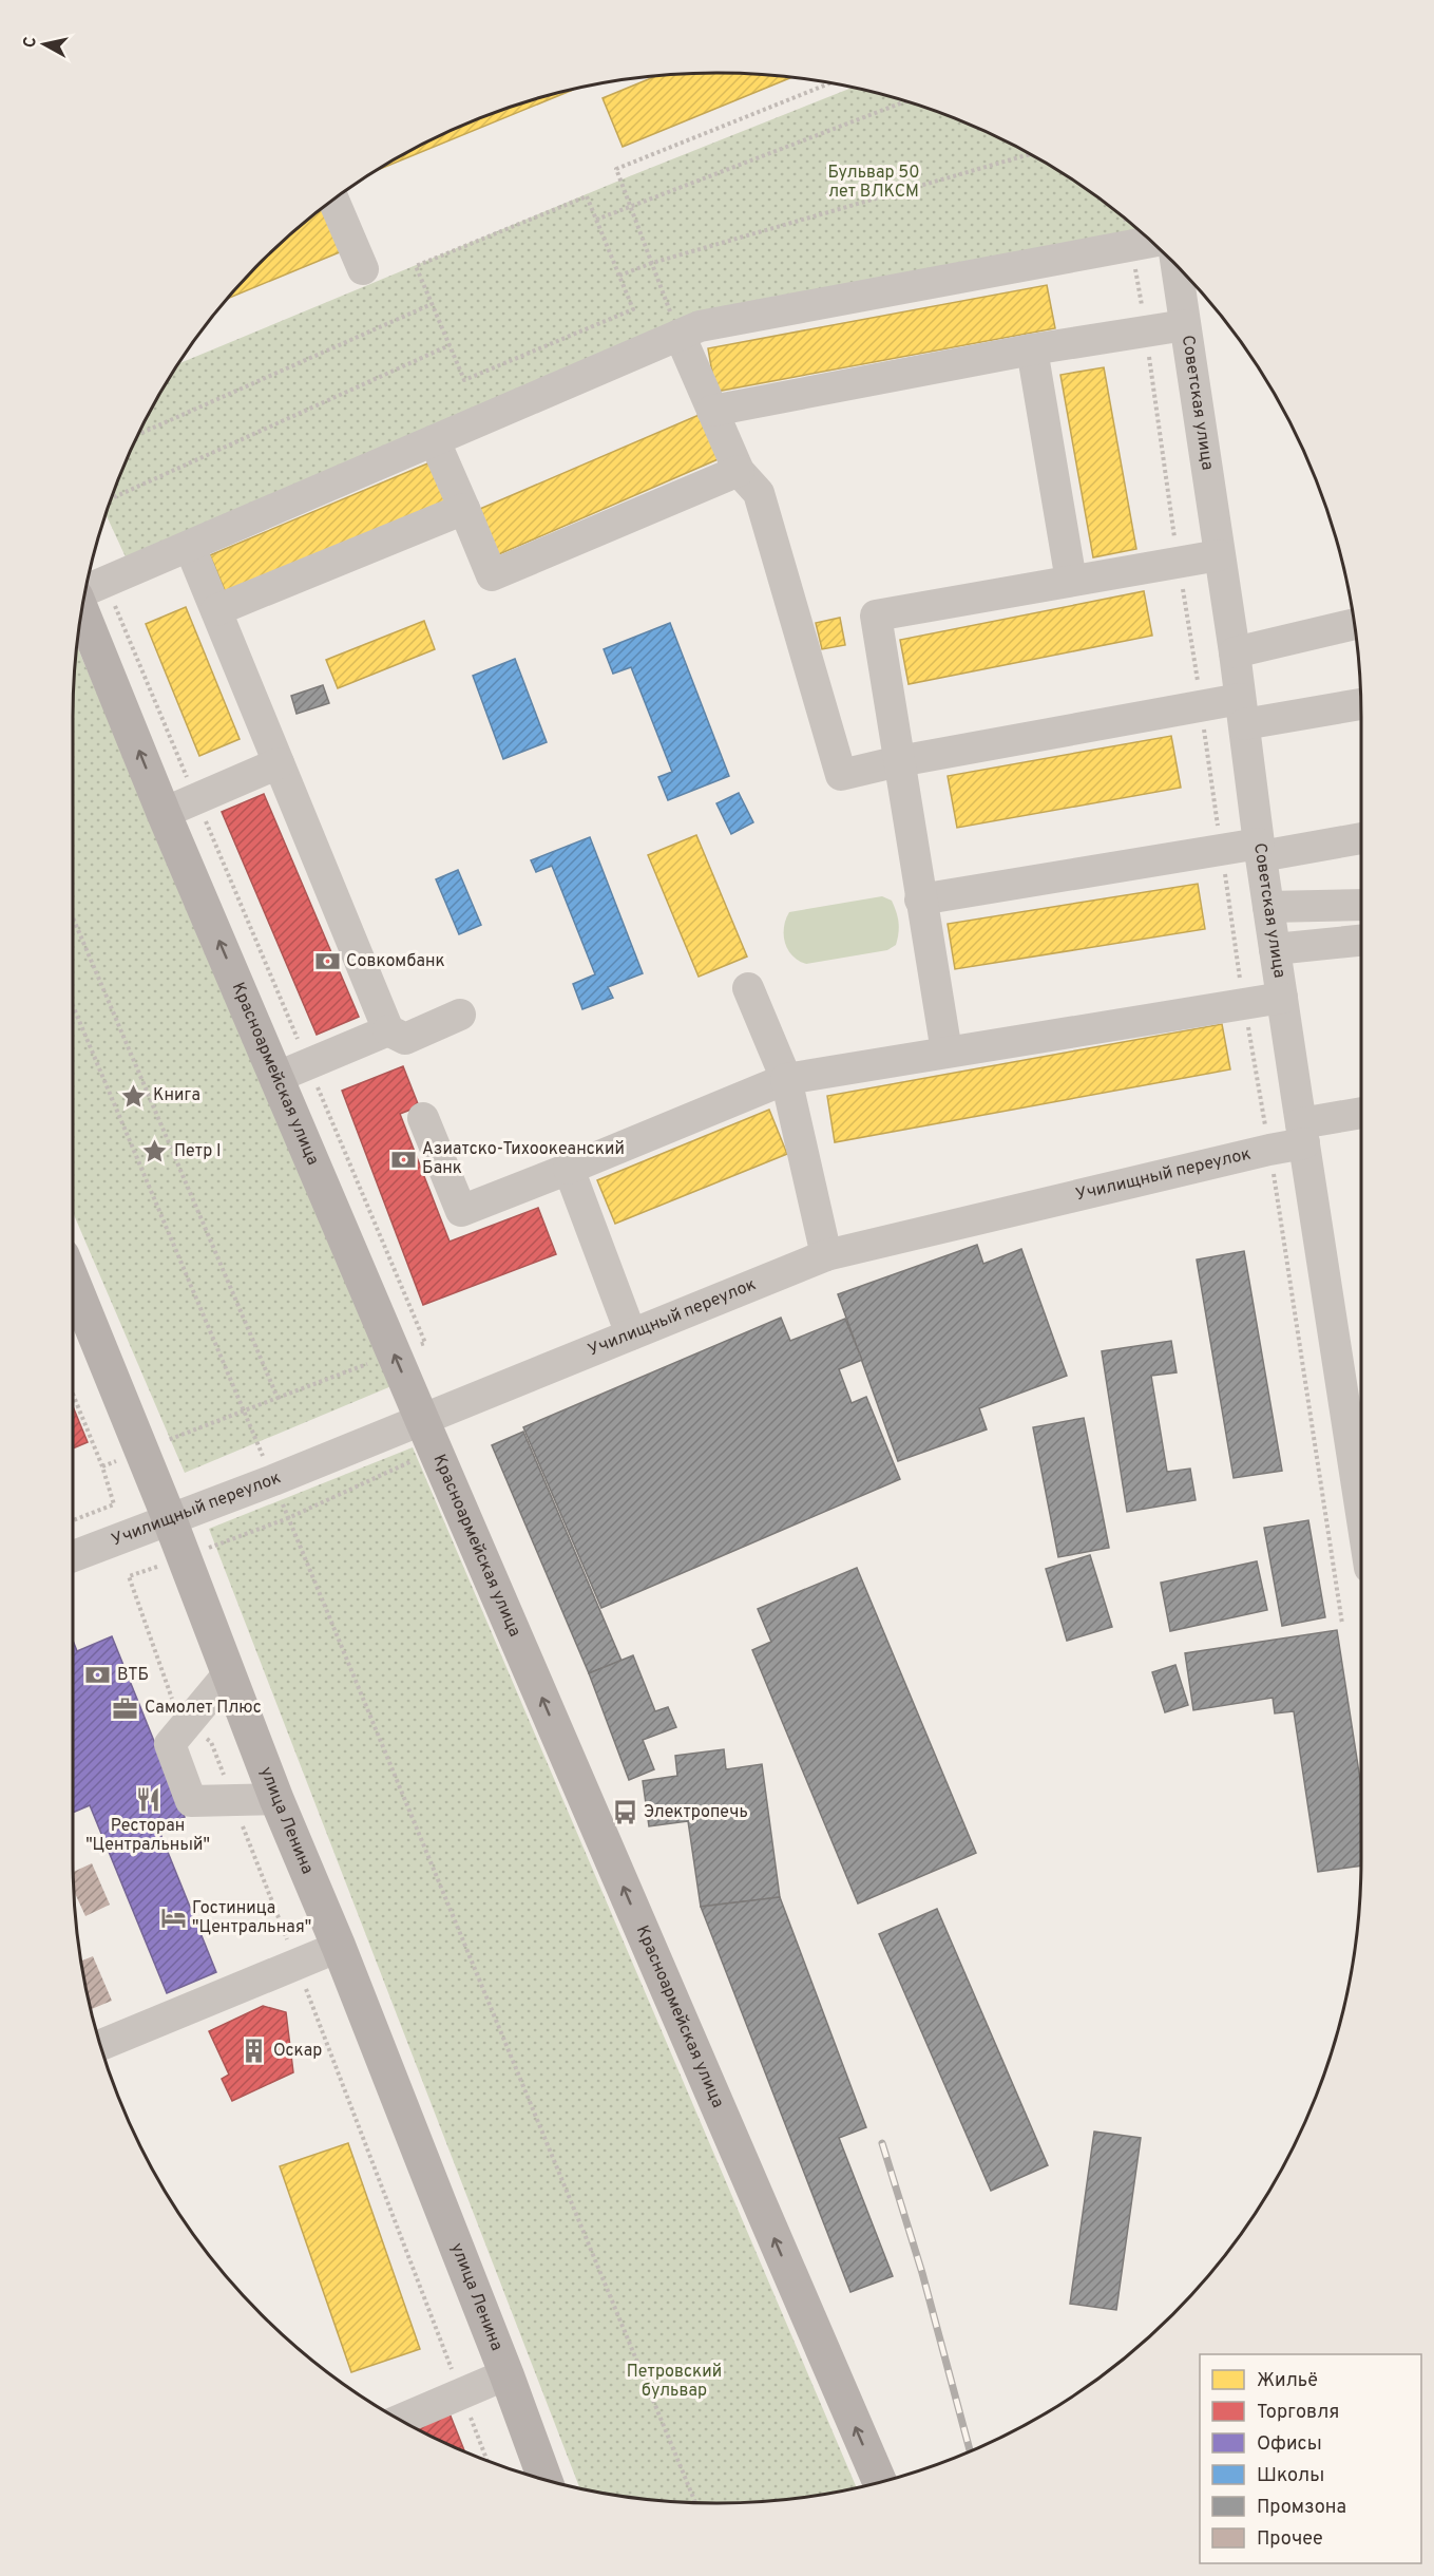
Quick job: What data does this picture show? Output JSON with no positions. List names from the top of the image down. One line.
{"streets":{"main road":["Красноармейская улица","улица Ленина"],"street":["Советская улица","Училищный переулок"]},"crossings":[["Советская улица","Училищный переулок"],["Красноармейская улица","Училищный переулок"],["Училищный переулок","улица Ленина"]],"one_way":["Красноармейская улица"],"parks":["Бульвар 50 лет ВЛКСМ","Петровский бульвар"],"places":{"bank":["Совкомбанк","Азиатско-Тихоокеанский Банк","ВТБ"],"place":["Книга","Петр I"],"office":["Самолет Плюс"],"restaurant":["Ресторан \"Центральный\""],"bus stop":["Электропечь"],"hotel":["Гостиница \"Центральная\""],"building":["Оскар"]},"legend":["Жильё","Торговля","Офисы","Школы","Промзона","Прочее"],"north":"left"}
